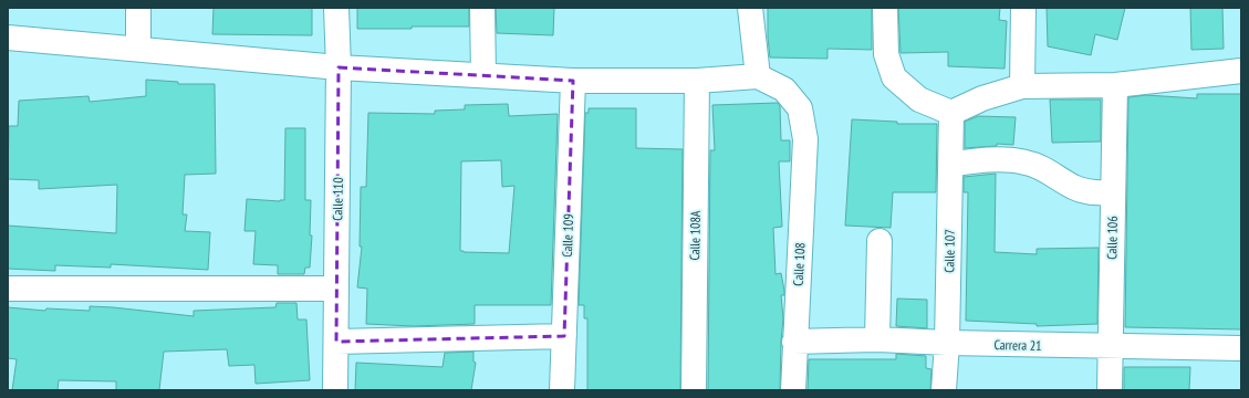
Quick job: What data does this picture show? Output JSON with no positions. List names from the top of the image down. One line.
{"streets":{"street":["Calle 110","Calle 109","Calle 108A","Calle 106","Calle 107","Calle 108","Carrera 21"]},"crossings":[["Calle 106","Carrera 21"],["Calle 107","Carrera 21"],["Calle 108","Carrera 21"]]}
